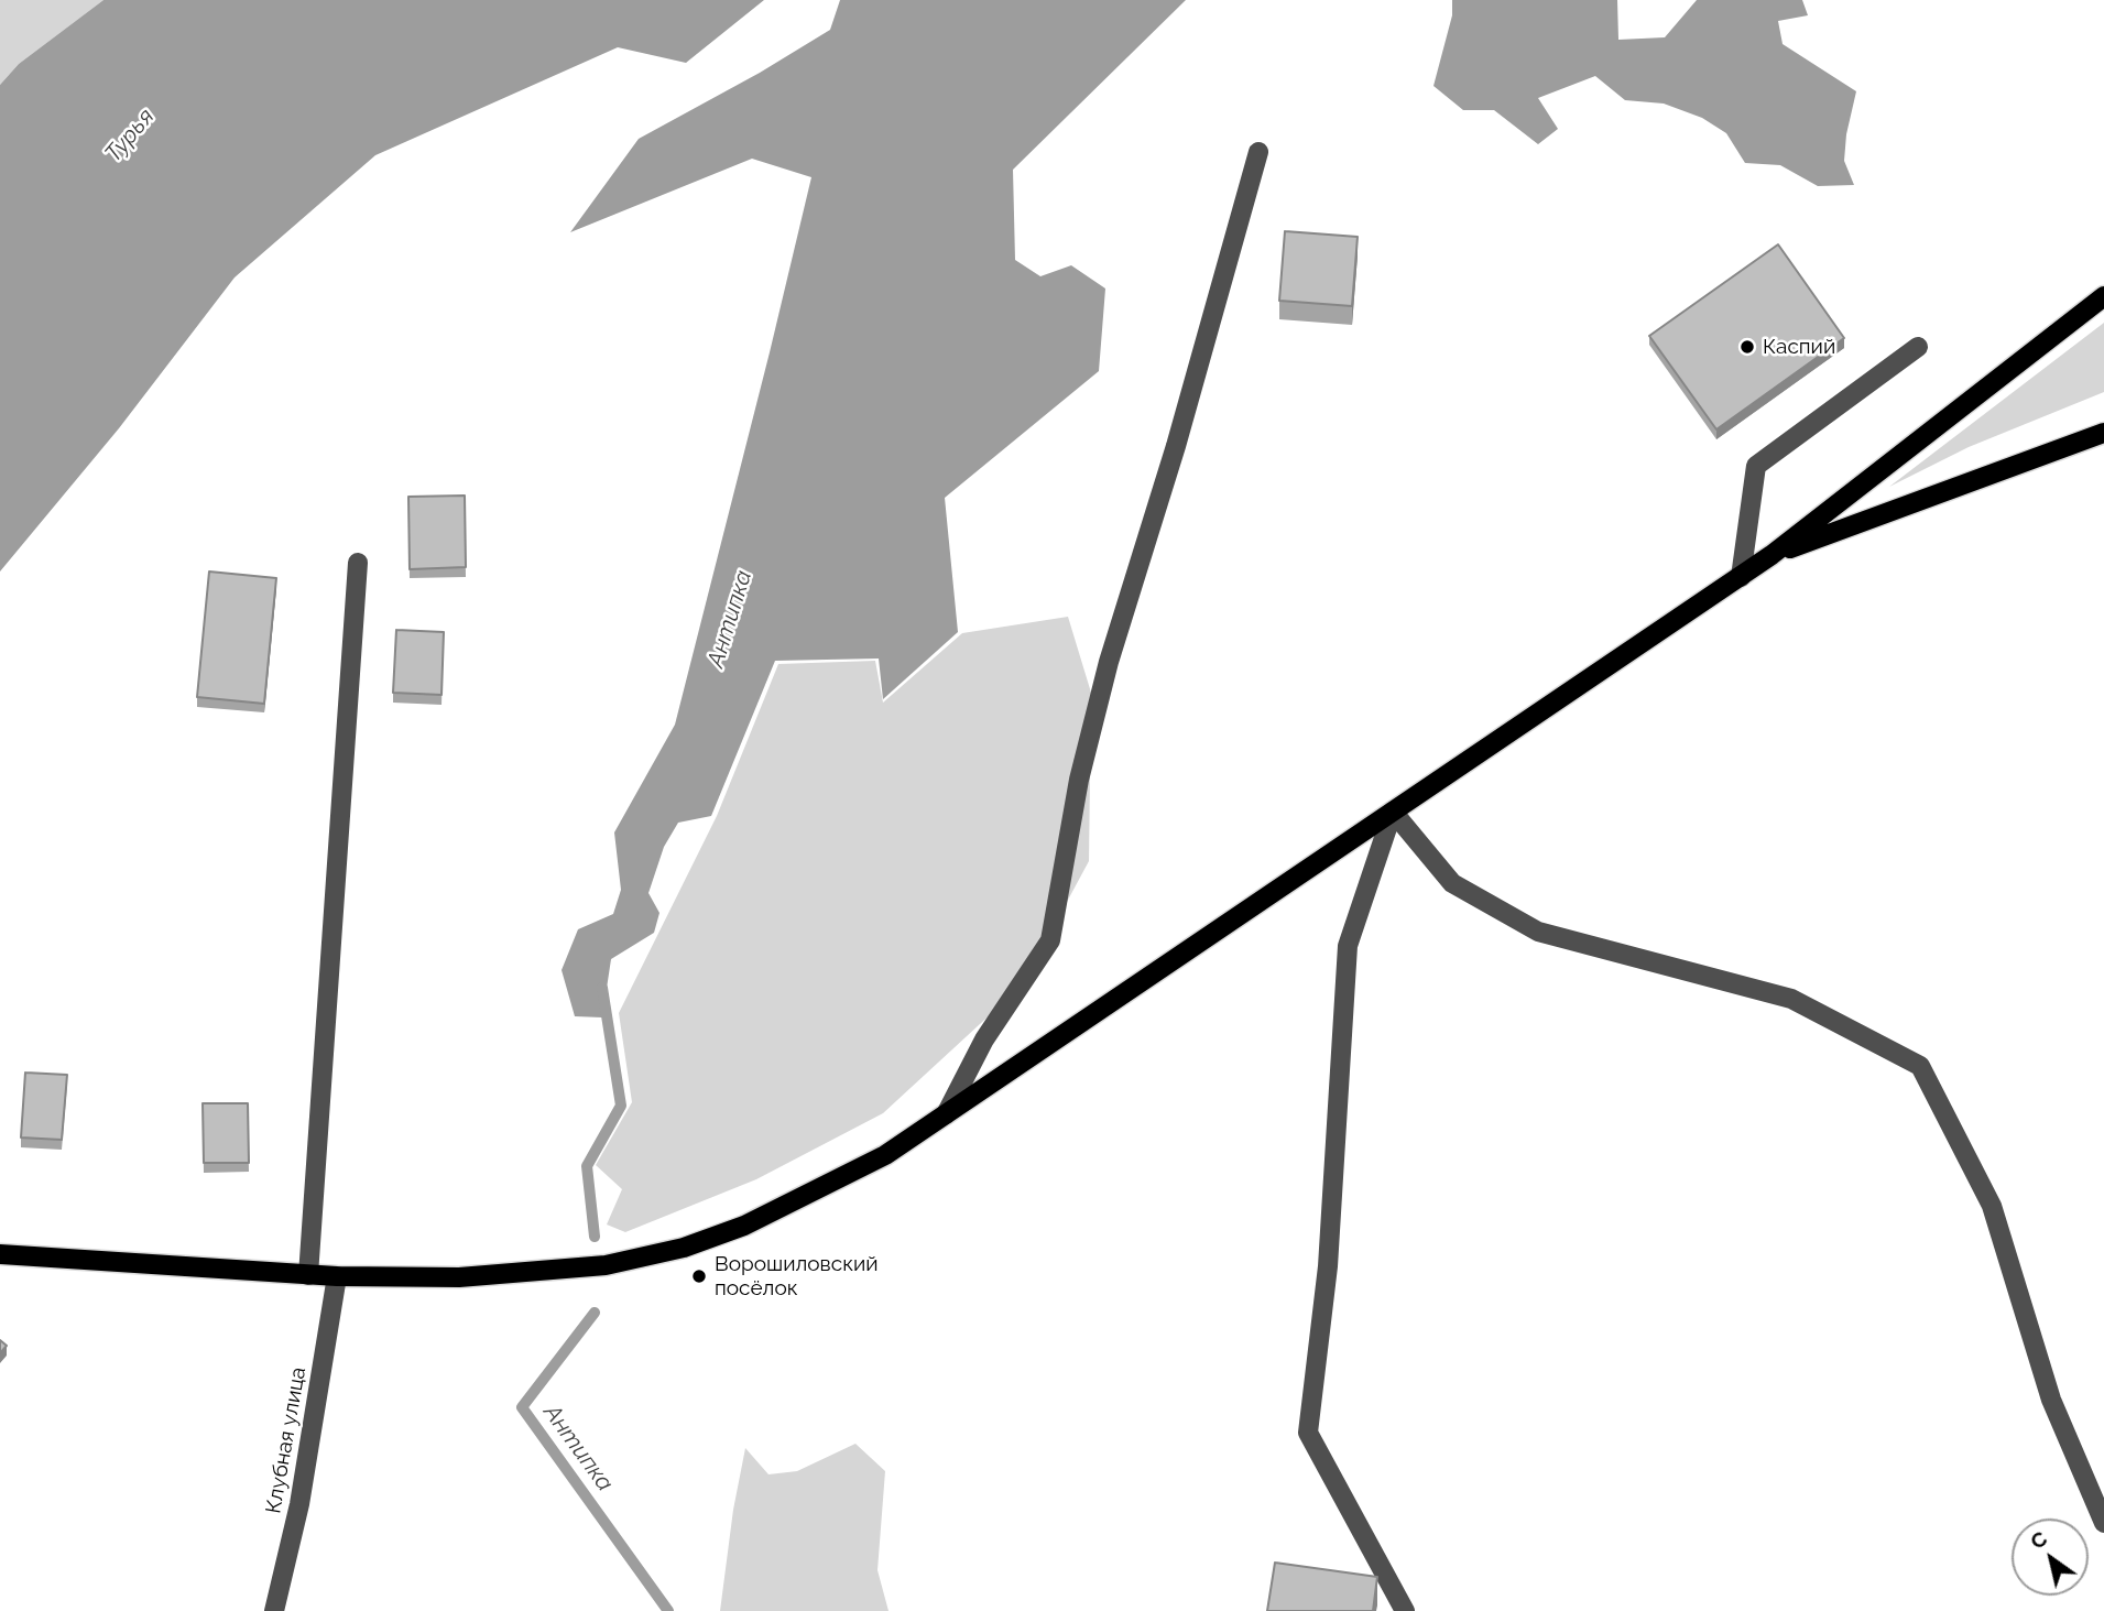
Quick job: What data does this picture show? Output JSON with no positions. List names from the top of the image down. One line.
{"streets":{"street":["Клубная улица"]},"water":["Турья","Антипка"],"places":["Каспий","Ворошиловский посёлок"],"north":"top left"}
